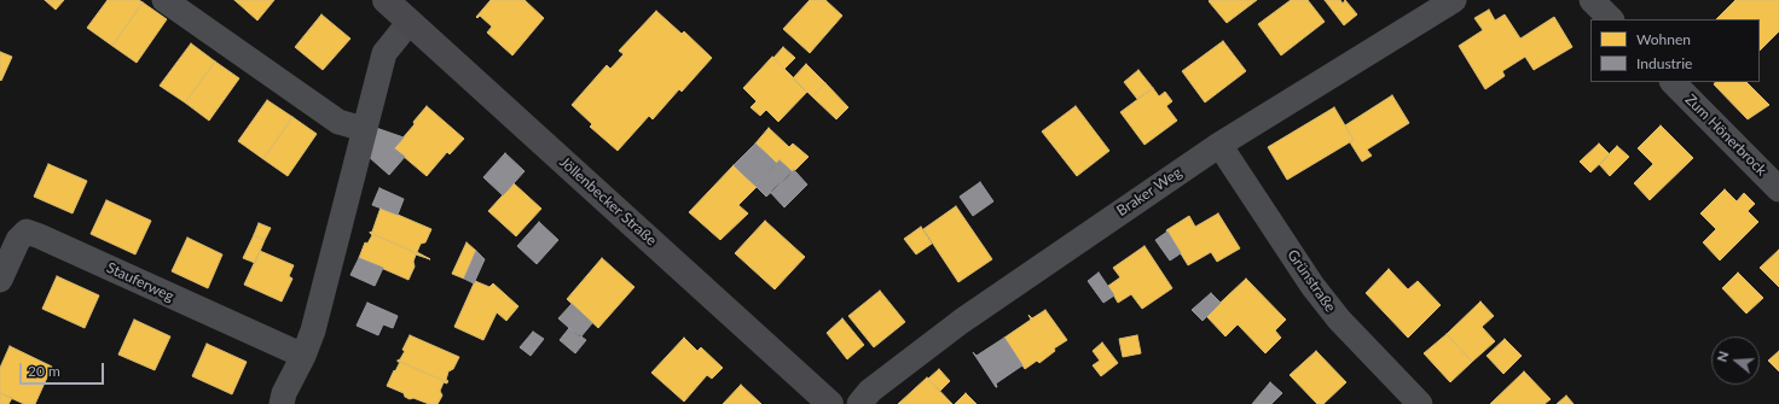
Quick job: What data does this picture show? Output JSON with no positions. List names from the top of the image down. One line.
{"streets":{"main road":["Jöllenbecker Straße"],"street":["Zum Hönerbrock","Braker Weg","Grünstraße","Stauferweg"]},"crossings":[["Braker Weg","Grünstraße"]],"legend":["Wohnen","Industrie"],"scale_bar":"20 m","north":"left"}
